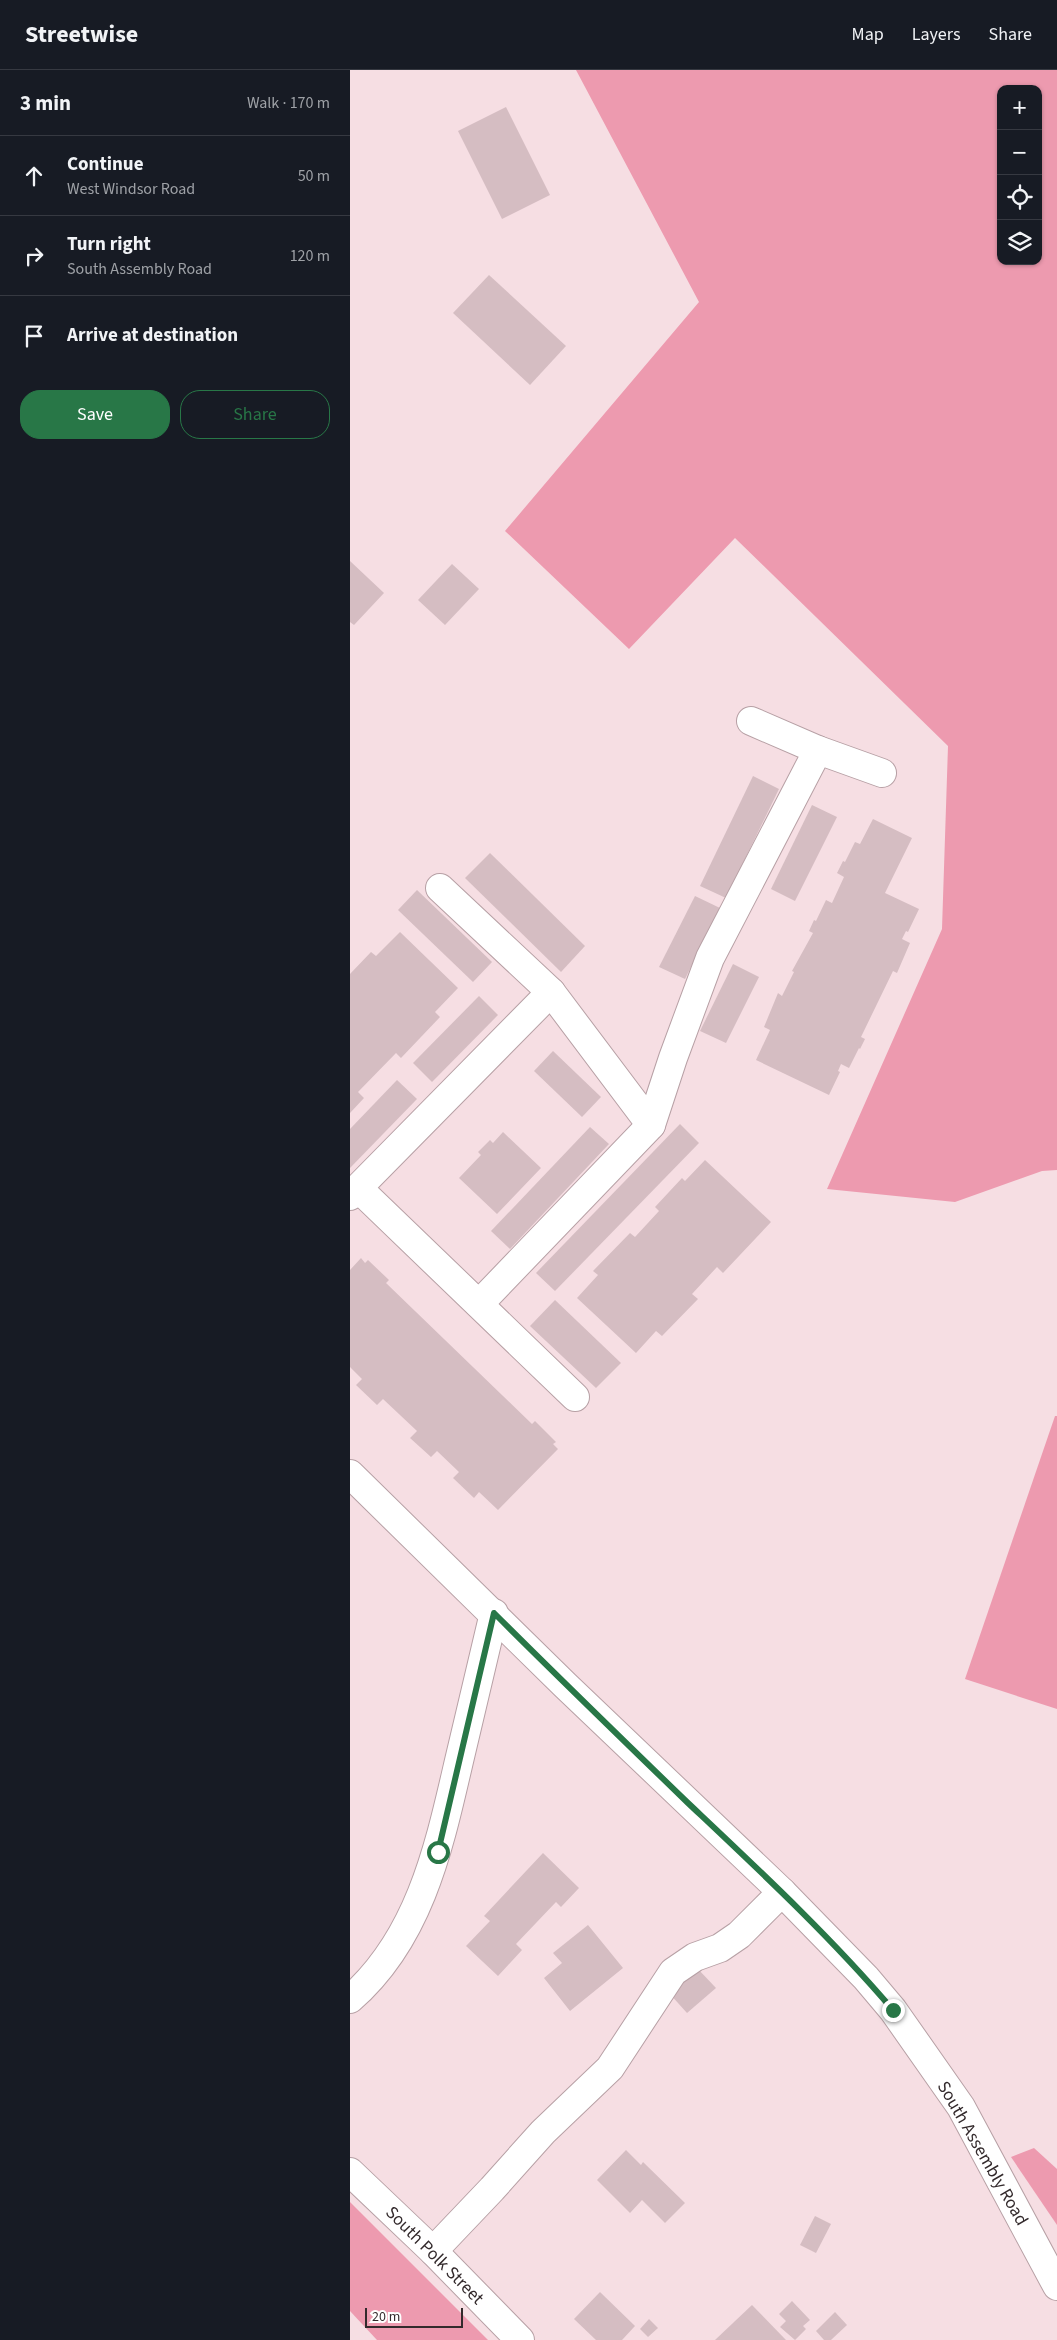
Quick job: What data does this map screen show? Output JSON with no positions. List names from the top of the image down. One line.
{"streets":{"street":["South Assembly Road","South Polk Street"]},"scale_bar":"20 m","page":{"header":"Streetwise","nav":["Map","Layers","Share"],"heading":["3 min","Walk · 170 m"],"map_buttons":["+","−"],"list":[["Continue","West Windsor Road","50 m"],["Turn right","South Assembly Road","120 m"],"Arrive at destination"],"buttons":["Save","Share"],"scale":"20 m"}}
